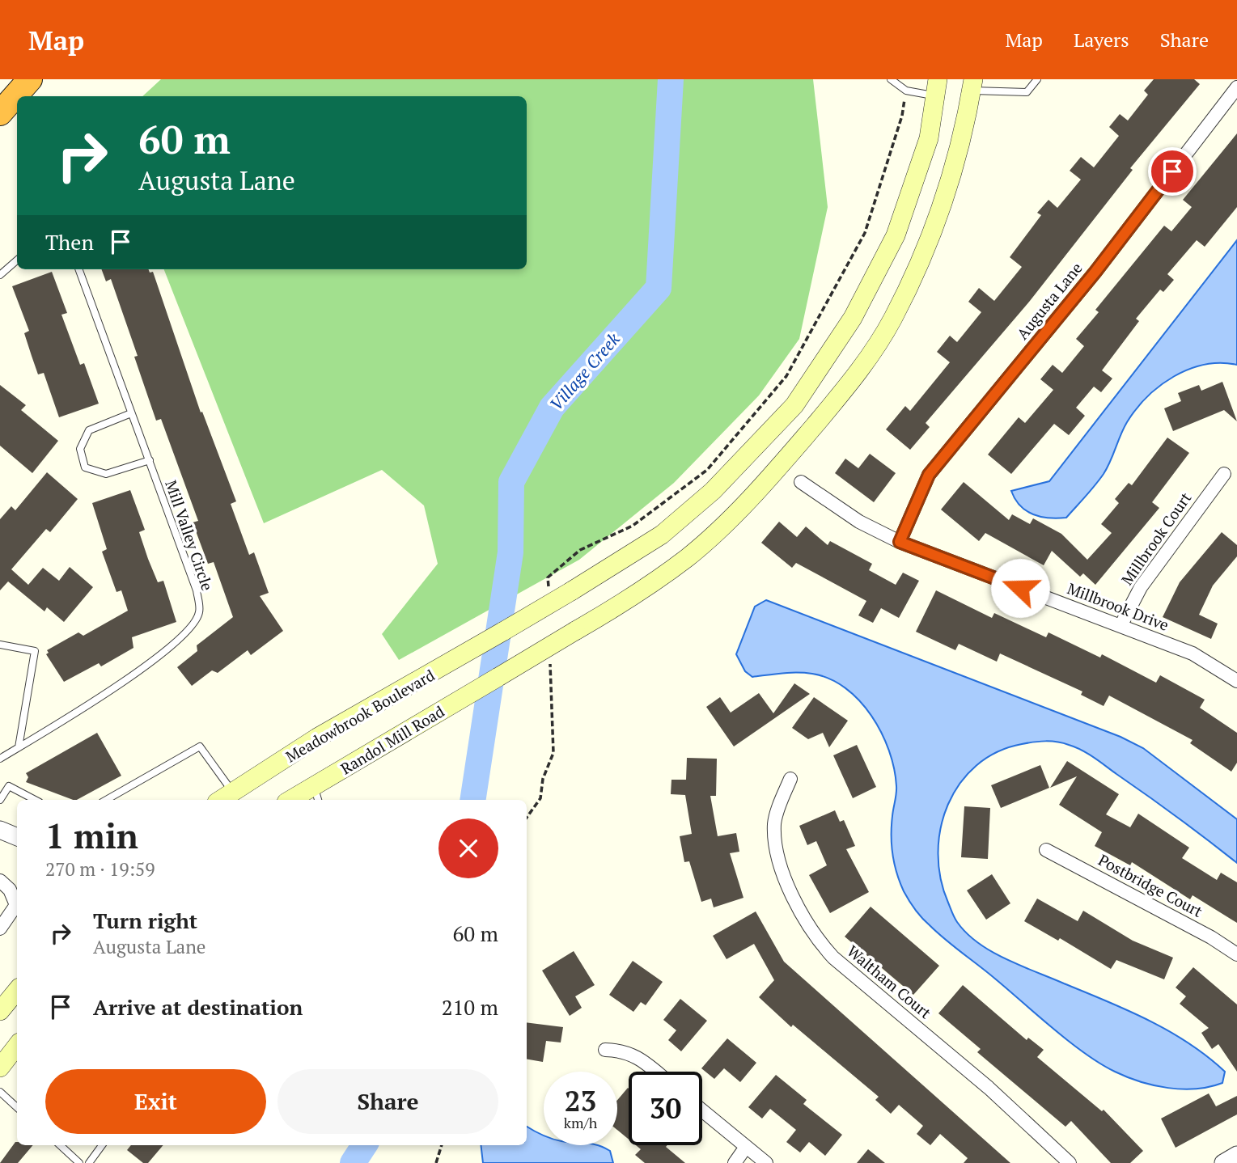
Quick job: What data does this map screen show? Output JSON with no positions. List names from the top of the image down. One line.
{"streets":{"main road":["Meadowbrook Boulevard","Randol Mill Road"],"street":["Augusta Lane","Millbrook Court","Millbrook Drive","Postbridge Court","Waltham Court"],"lane":["Mill Valley Circle"]},"crossings":[["Augusta Lane","Millbrook Drive"],["Millbrook Court","Millbrook Drive"]],"water":["Village Creek"],"page":{"header":"Map","nav":["Map","Layers","Share"],"turn":["60 m","Augusta Lane"],"then":"Then","heading":["1 min","270 m · 19:59"],"list":[{"name":"Turn right","note":"Augusta Lane","value":"60 m"},{"name":"Arrive at destination","value":"210 m"}],"buttons":["Exit","Share"],"speed":"23 km/h","limit":"30"}}
